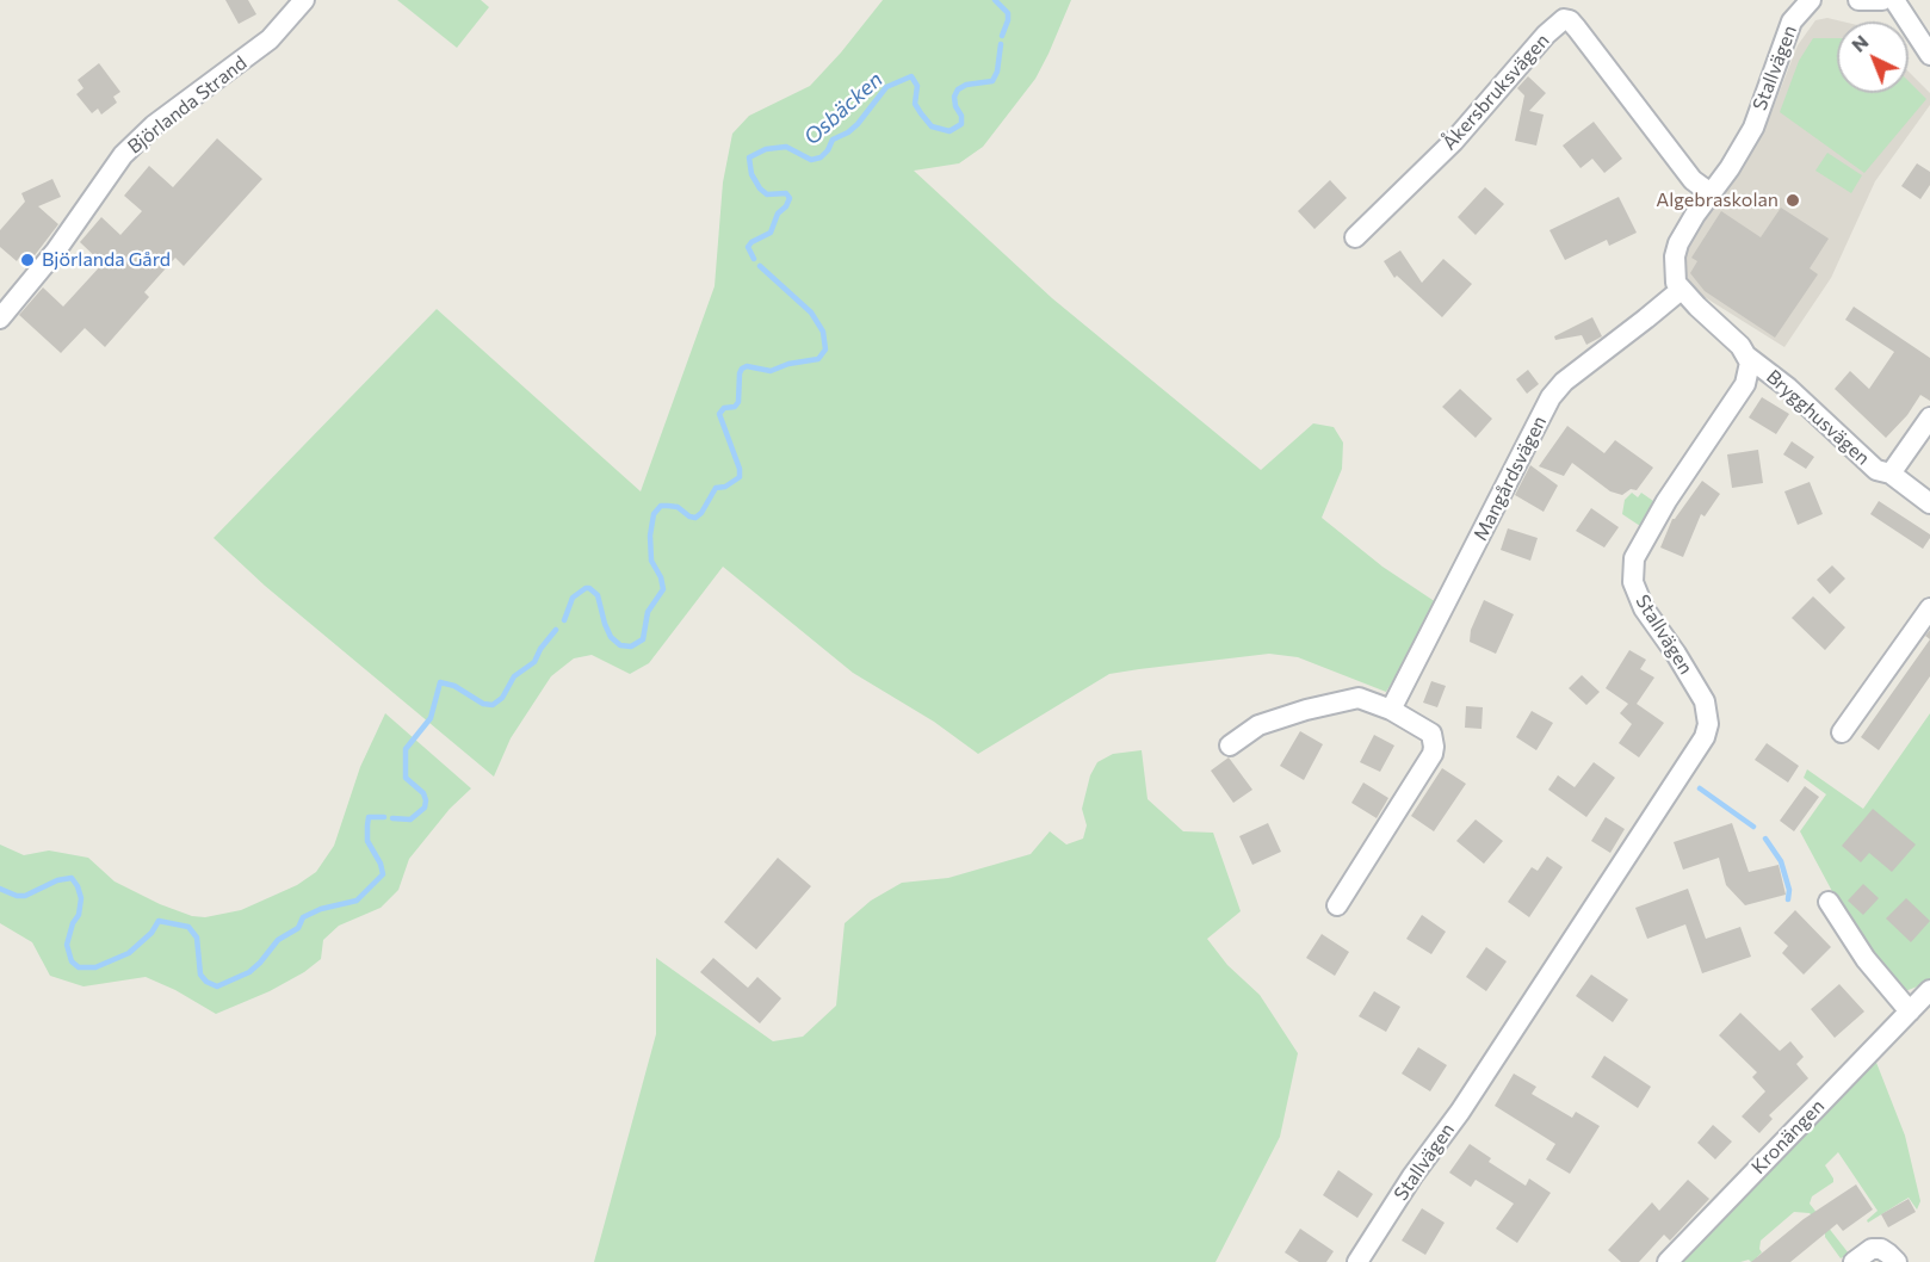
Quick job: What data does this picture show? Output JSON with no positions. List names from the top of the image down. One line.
{"streets":{"street":["Stallvägen","Åkersbruksvägen","Björlanda Strand","Brygghusvägen","Mangårdsvägen","Kronängen"]},"crossings":[["Stallvägen","Åkersbruksvägen"],["Stallvägen","Brygghusvägen"],["Stallvägen","Mangårdsvägen"]],"water":["Osbäcken"],"places":["Algebraskolan","Björlanda Gård"],"north":"top left"}
